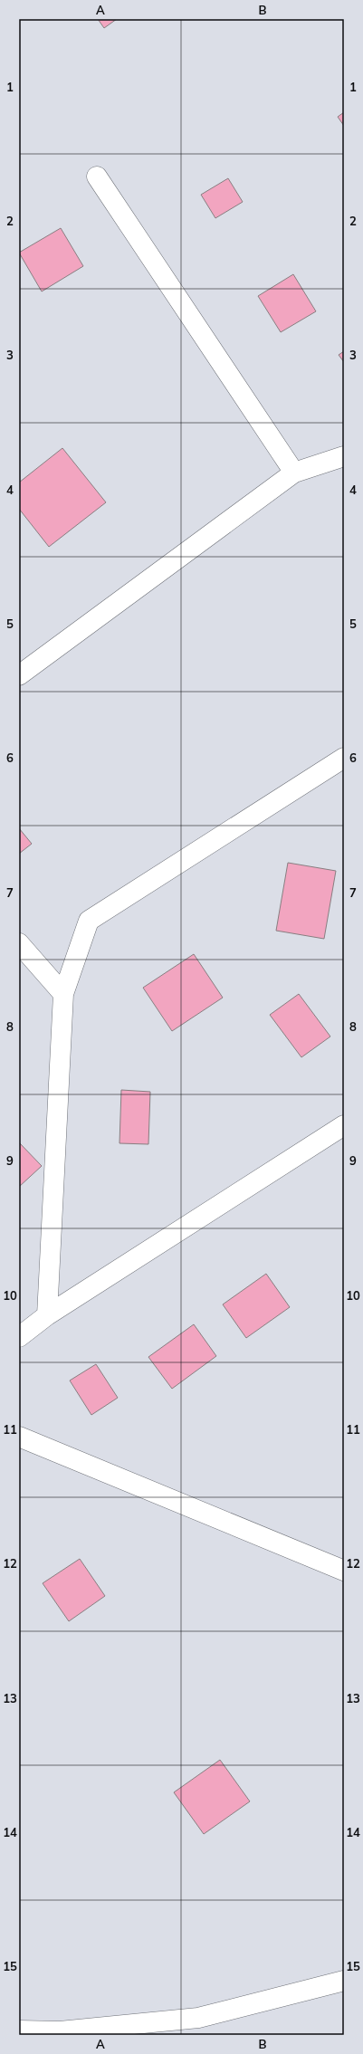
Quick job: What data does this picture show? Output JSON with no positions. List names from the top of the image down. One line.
{"grid":{"columns":["A","B"],"rows":["1","2","3","4","5","6","7","8","9","10","11","12","13","14","15"]}}
